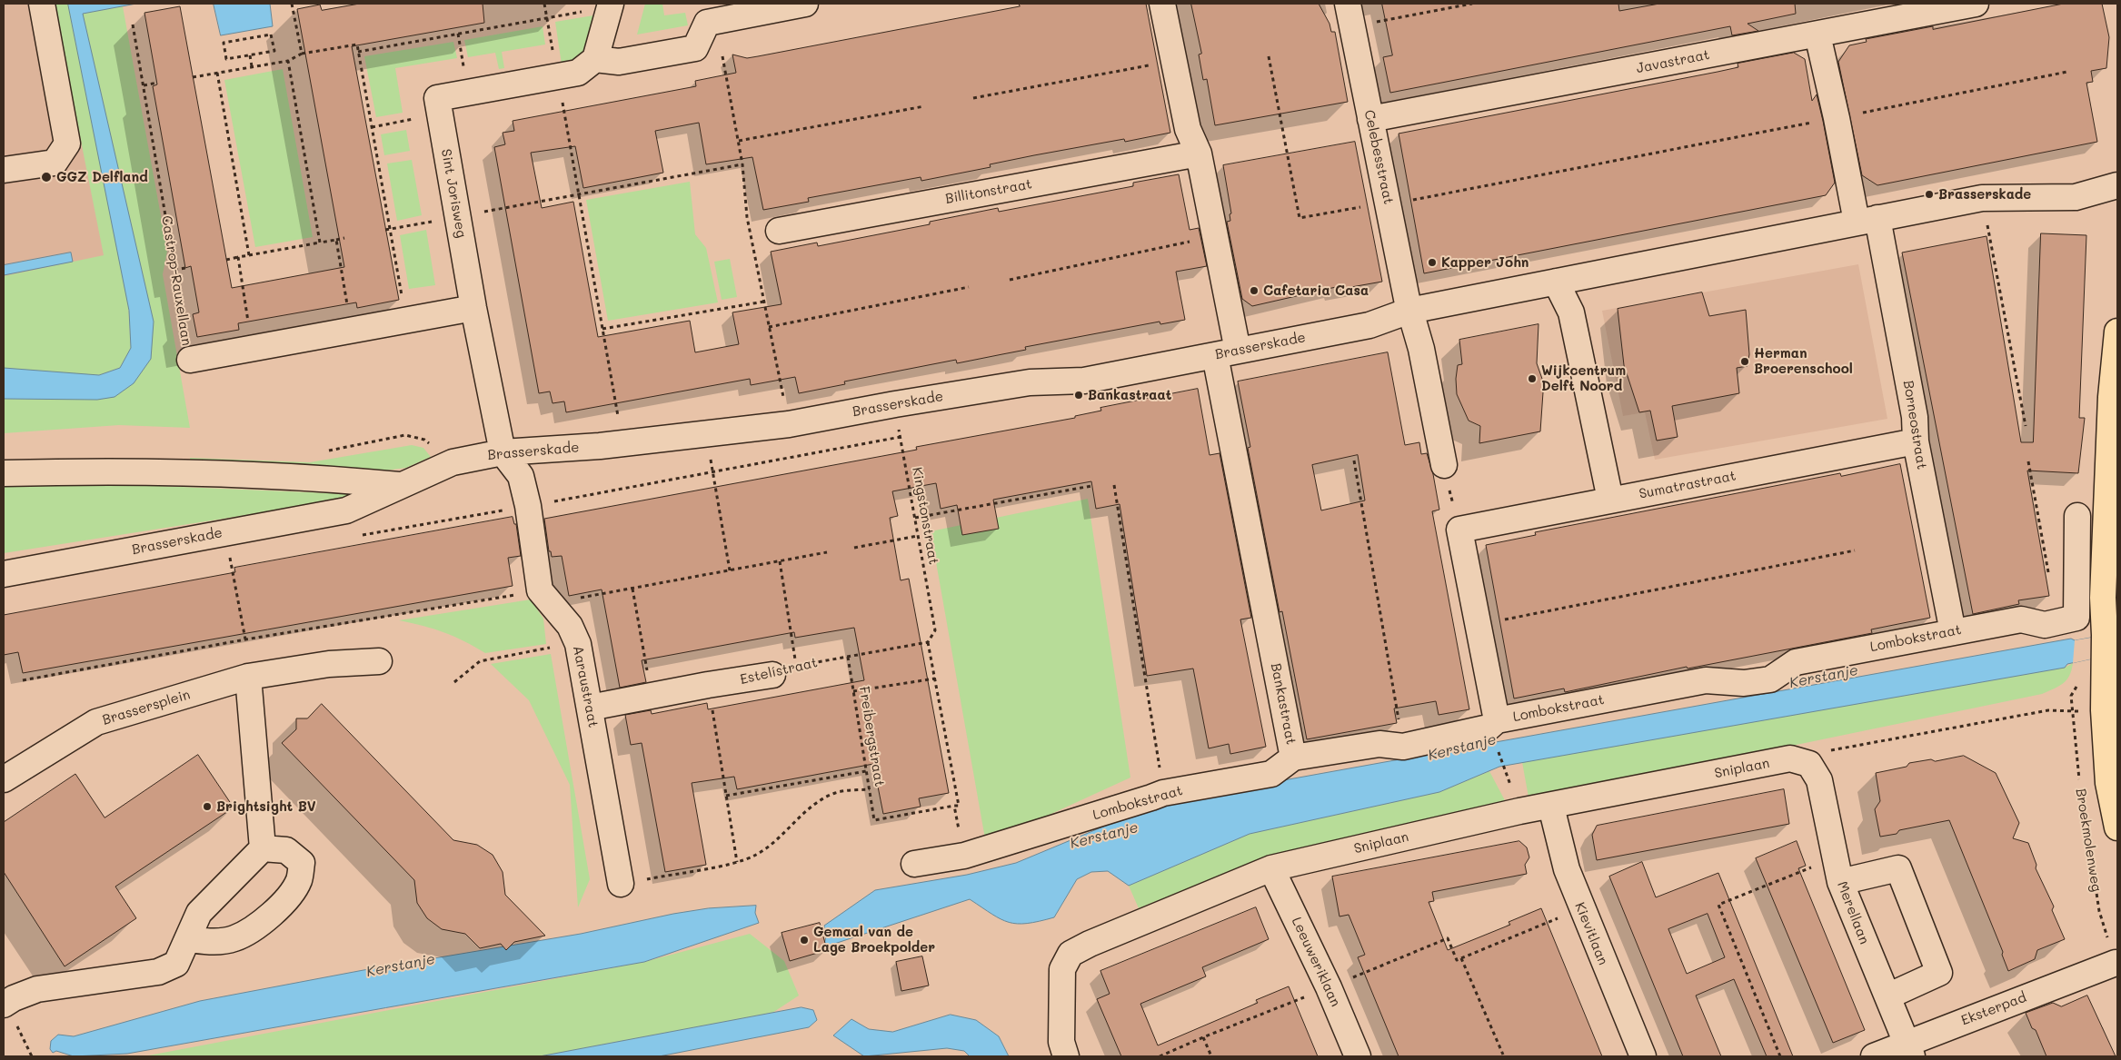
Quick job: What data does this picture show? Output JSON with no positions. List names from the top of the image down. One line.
{"streets":{"main road":["Broekmolenweg"],"street":["Javastraat","Celebesstraat","Billitonstraat","Sint Jorisweg","Castrop-Rauxellaan","Brasserskade","Borneostraat","Sumatrastraat","Lombokstraat","Estelístraat","Aaraustraat","Bankastraat","Brassersplein","Sniplaan","Merellaan","Kievitlaan","Leeuweriklaan","Eksterpad"],"path":["Kingstonstraat","Freibergstraat"]},"crossings":[["Javastraat","Celebesstraat"],["Javastraat","Borneostraat"],["Celebesstraat","Brasserskade"],["Billitonstraat","Bankastraat"],["Sint Jorisweg","Castrop-Rauxellaan"],["Sint Jorisweg","Brasserskade"],["Brasserskade","Borneostraat"],["Brasserskade","Kingstonstraat"],["Brasserskade","Bankastraat"],["Borneostraat","Sumatrastraat"],["Borneostraat","Lombokstraat"],["Kingstonstraat","Estelístraat"],["Lombokstraat","Bankastraat"],["Estelístraat","Aaraustraat"],["Estelístraat","Freibergstraat"],["Sniplaan","Broekmolenweg"],["Sniplaan","Merellaan"],["Sniplaan","Kievitlaan"],["Sniplaan","Leeuweriklaan"],["Broekmolenweg","Merellaan"],["Broekmolenweg","Eksterpad"],["Merellaan","Eksterpad"]],"water":["Kerstanje"],"places":["GGZ Delfland","Brasserskade","Kapper John","Cafetaria Casa","Herman Broerenschool","Wijkcentrum Delft Noord","Bankastraat","Brightsight BV","Gemaal van de Lage Broekpolder"]}
